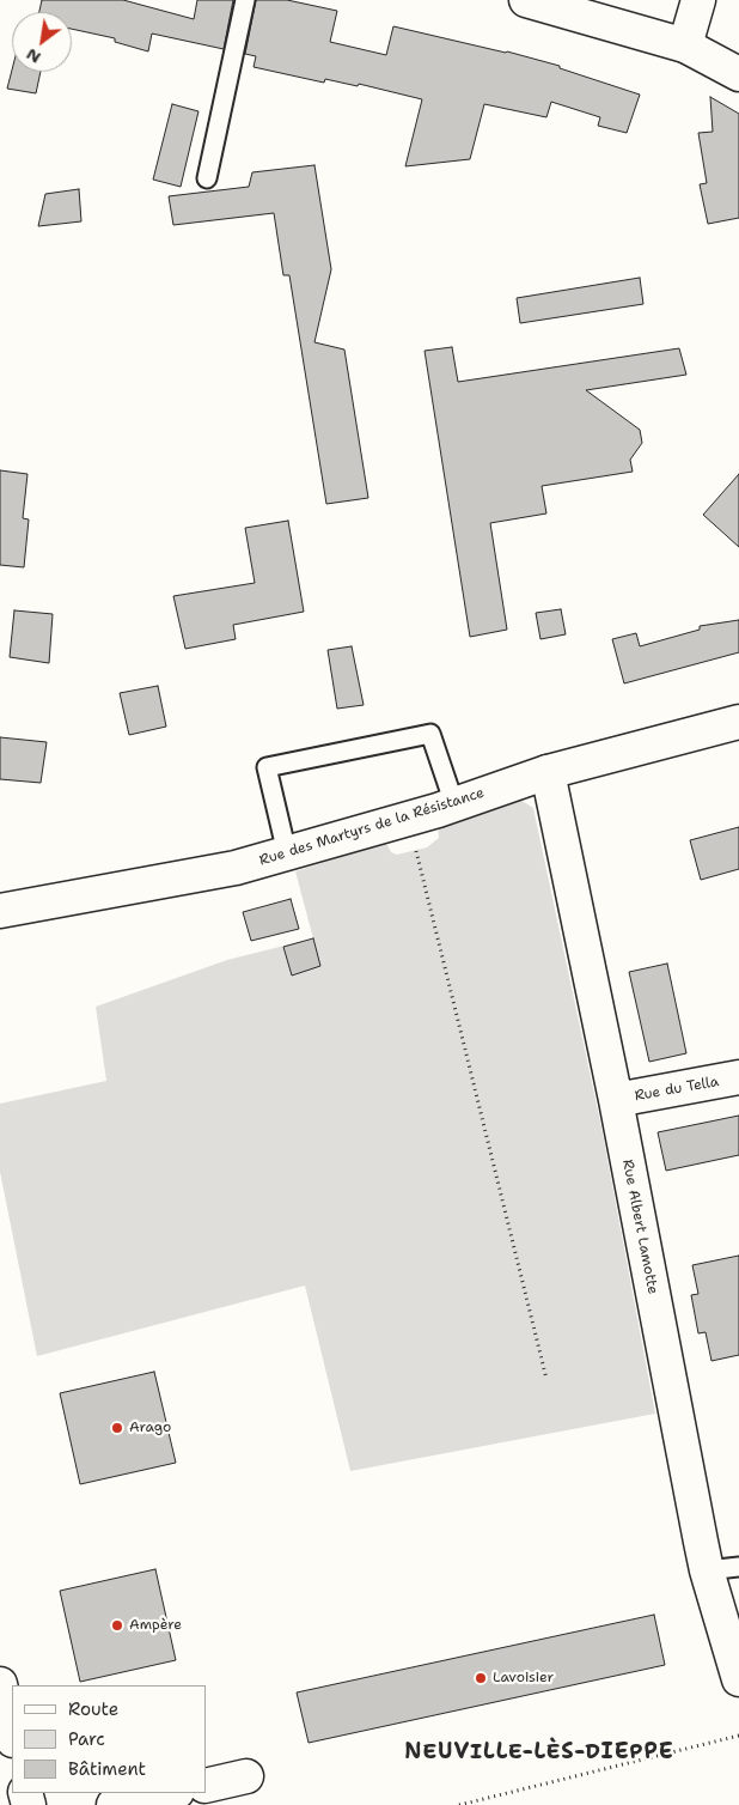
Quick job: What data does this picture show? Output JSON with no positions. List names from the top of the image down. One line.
{"streets":{"street":["Rue des Martyrs de la Résistance","Rue du Tella","Rue Albert Lamotte"]},"crossings":[["Rue des Martyrs de la Résistance","Rue Albert Lamotte"],["Rue du Tella","Rue Albert Lamotte"]],"districts":["NEUVILLE-LÈS-DIEPPE"],"places":["Arago","Ampère","Lavoisier"],"legend":["Route","Parc","Bâtiment"],"north":"bottom left"}
